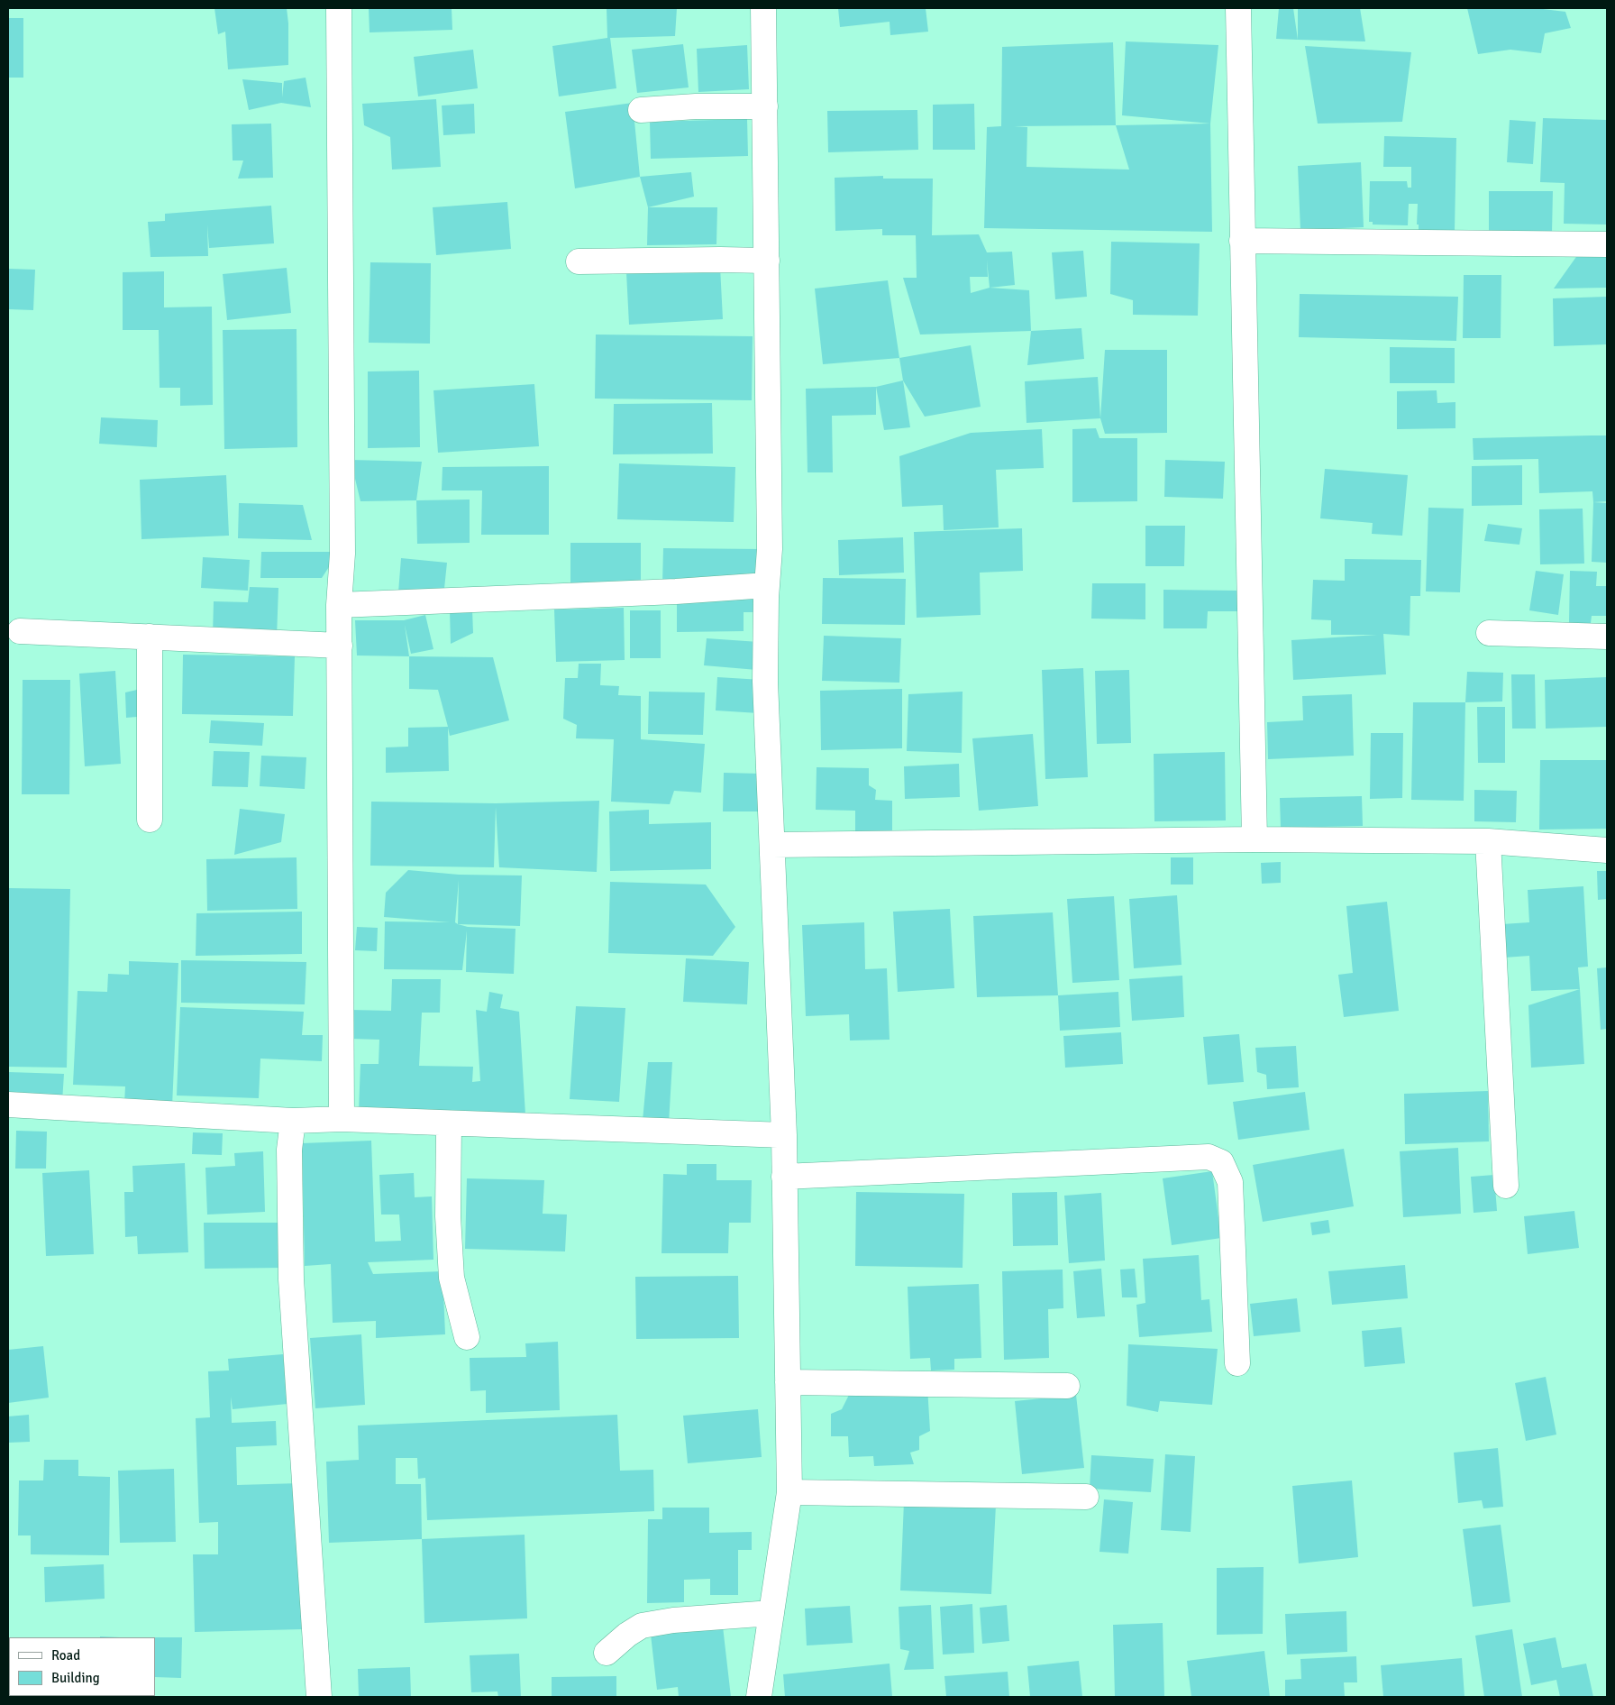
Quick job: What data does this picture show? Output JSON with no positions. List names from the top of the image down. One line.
{"legend":["Road","Building"]}
